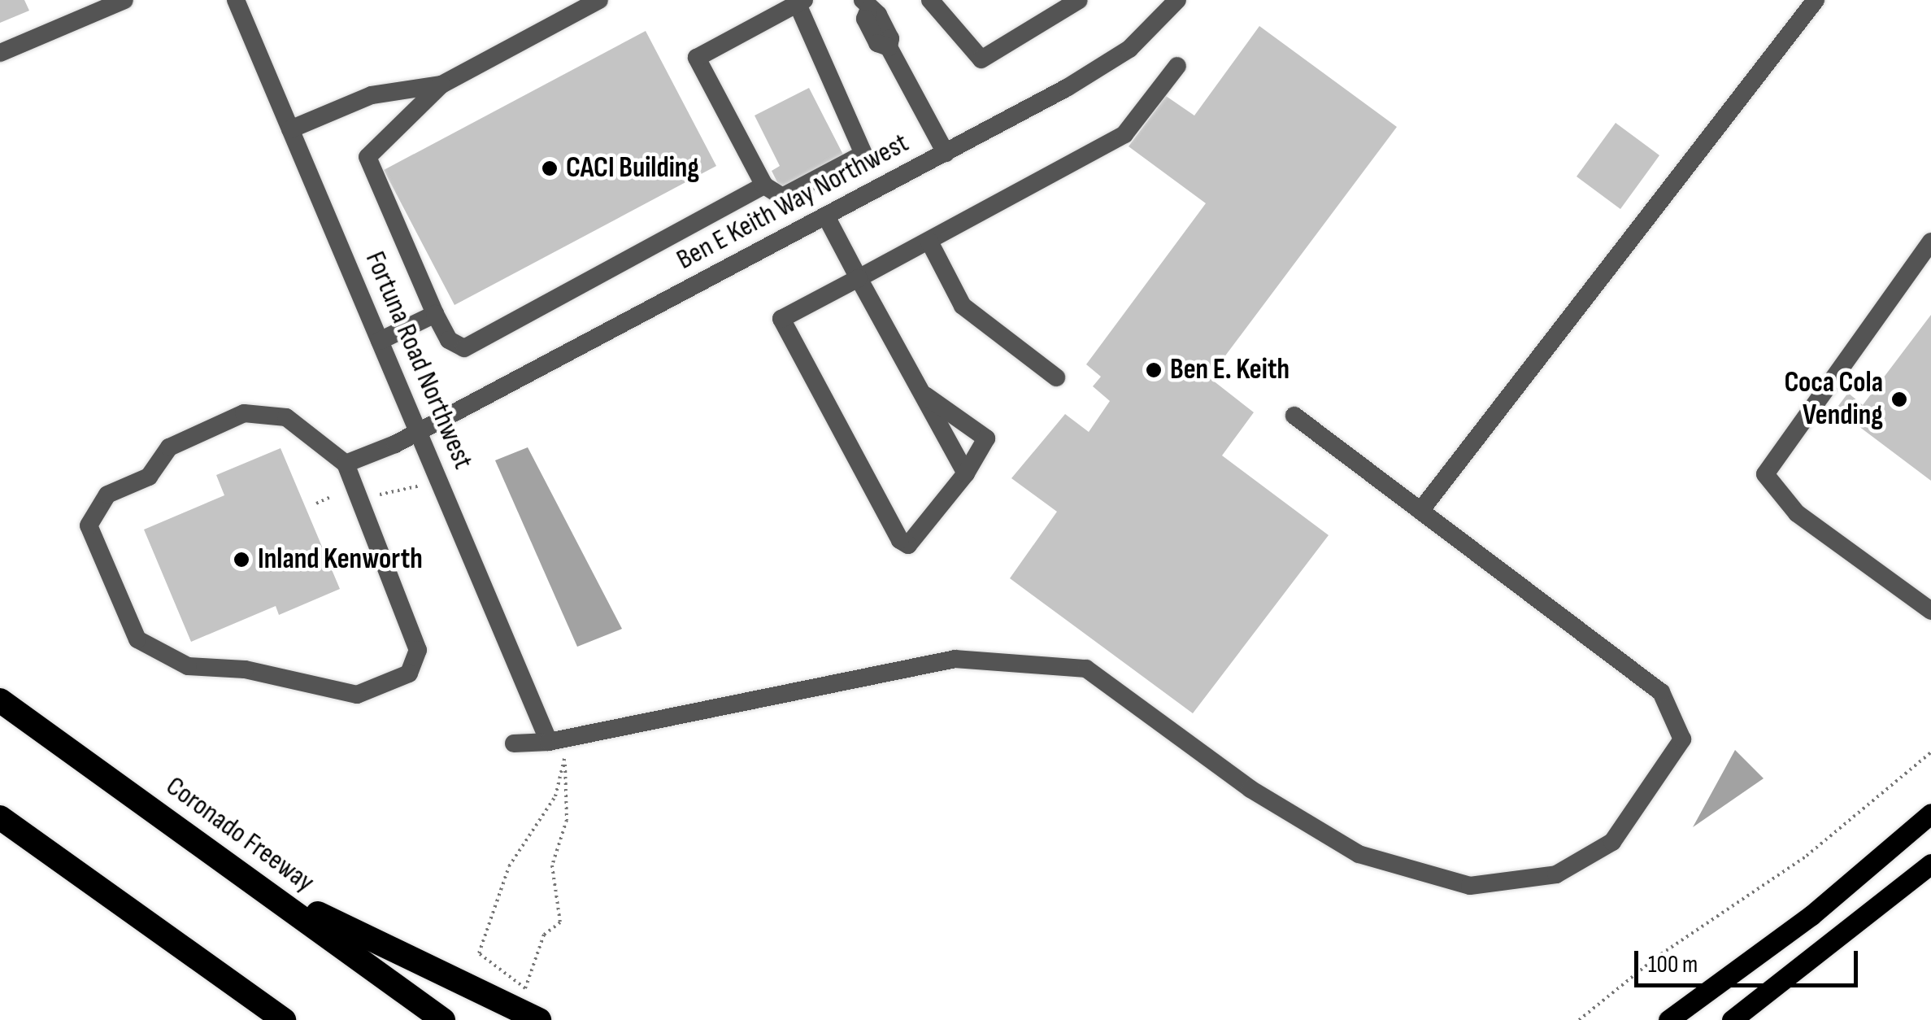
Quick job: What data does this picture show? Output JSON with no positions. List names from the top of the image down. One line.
{"streets":{"highway":["Coronado Freeway"],"street":["Ben E Keith Way Northwest","Fortuna Road Northwest"]},"crossings":[["Ben E Keith Way Northwest","Fortuna Road Northwest"]],"places":["CACI Building","Ben E. Keith","Coca Cola Vending","Inland Kenworth"],"scale_bar":"100 m"}
